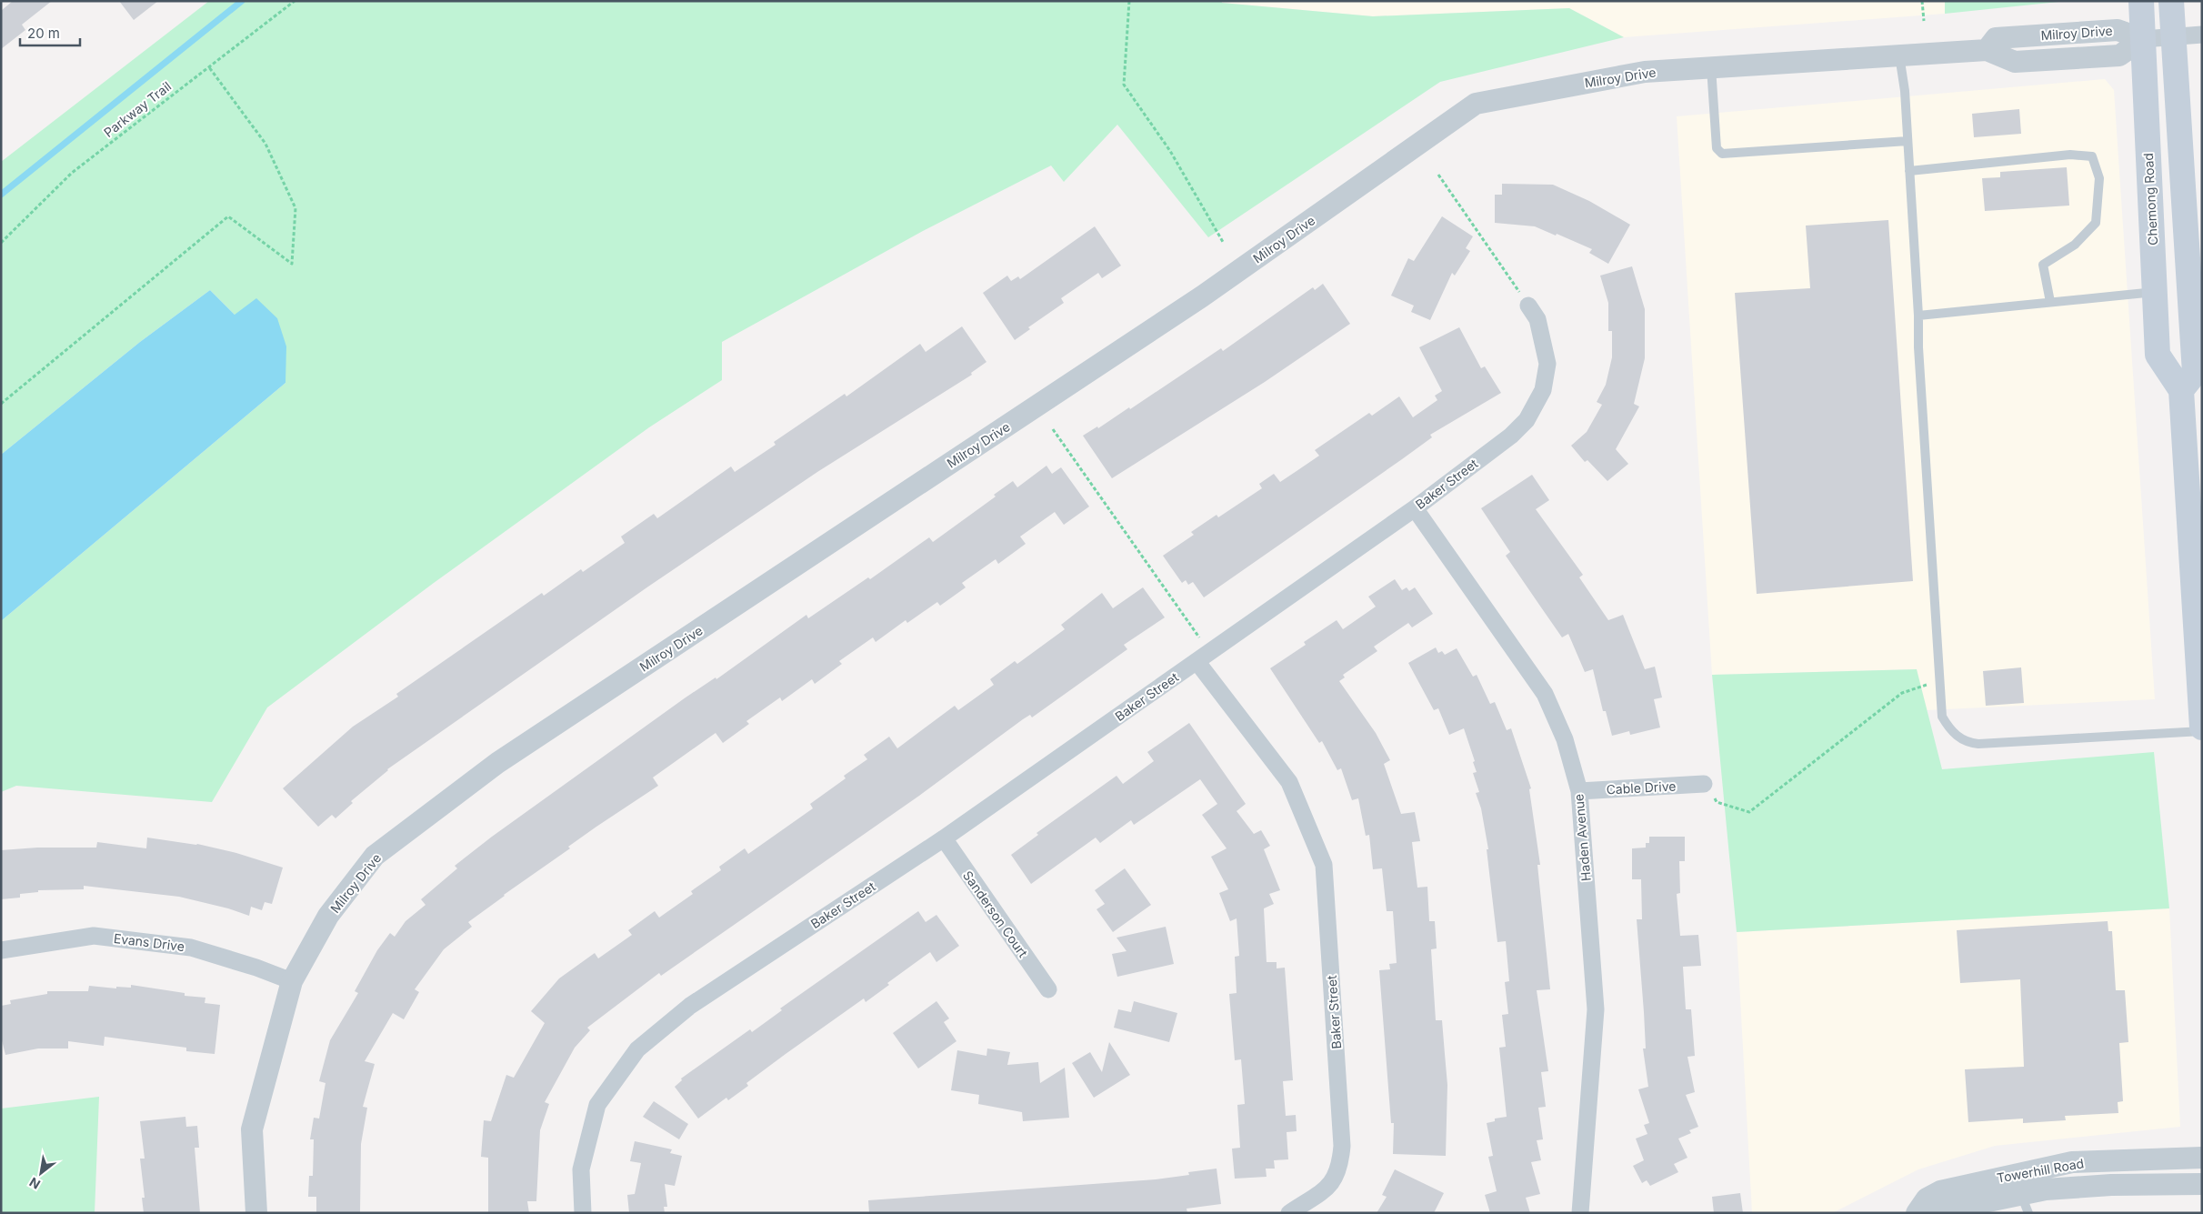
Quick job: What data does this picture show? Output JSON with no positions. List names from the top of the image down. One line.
{"streets":{"main road":["Chemong Road"],"street":["Milroy Drive","Baker Street","Cable Drive","Haden Avenue","Sanderson Court","Evans Drive","Towerhill Road"],"path":["Parkway Trail"]},"crossings":[["Milroy Drive","Chemong Road"],["Milroy Drive","Evans Drive"],["Baker Street","Haden Avenue"],["Baker Street","Sanderson Court"],["Cable Drive","Haden Avenue"]],"scale_bar":"20 m","north":"bottom left"}
